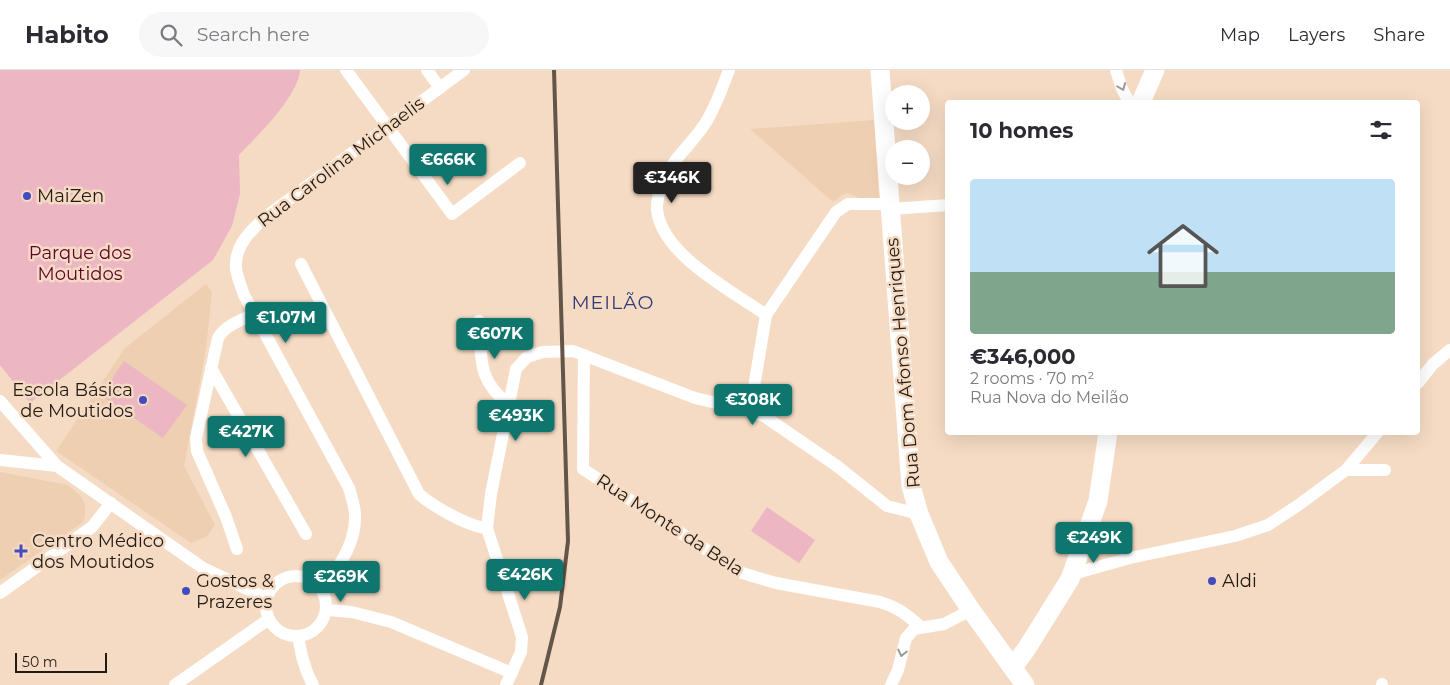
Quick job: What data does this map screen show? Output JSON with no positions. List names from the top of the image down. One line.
{"streets":{"main road":["Rua Dom Afonso Henriques"],"street":["Rua Carolina Michaelis","Rua Monte da Bela"]},"districts":["MEILÃO"],"parks":["Parque dos Moutidos"],"places":{"other":["MaiZen","Escola Básica de Moutidos","Aldi","Gostos & Prazeres"],"health":["Centro Médico dos Moutidos"]},"scale_bar":"50 m","page":{"header":"Habito","search":"Search here","nav":["Map","Layers","Share"],"map_buttons":["+","−"],"heading":"10 homes","price":["€666K","€346K","€1.07M","€607K","€308K","€493K","€427K","€249K","€426K","€269K"],"list":[{"name":"€346,000","note":"2 rooms · 70 m² · Rua Nova do Meilão"}],"scale":"50 m"}}
